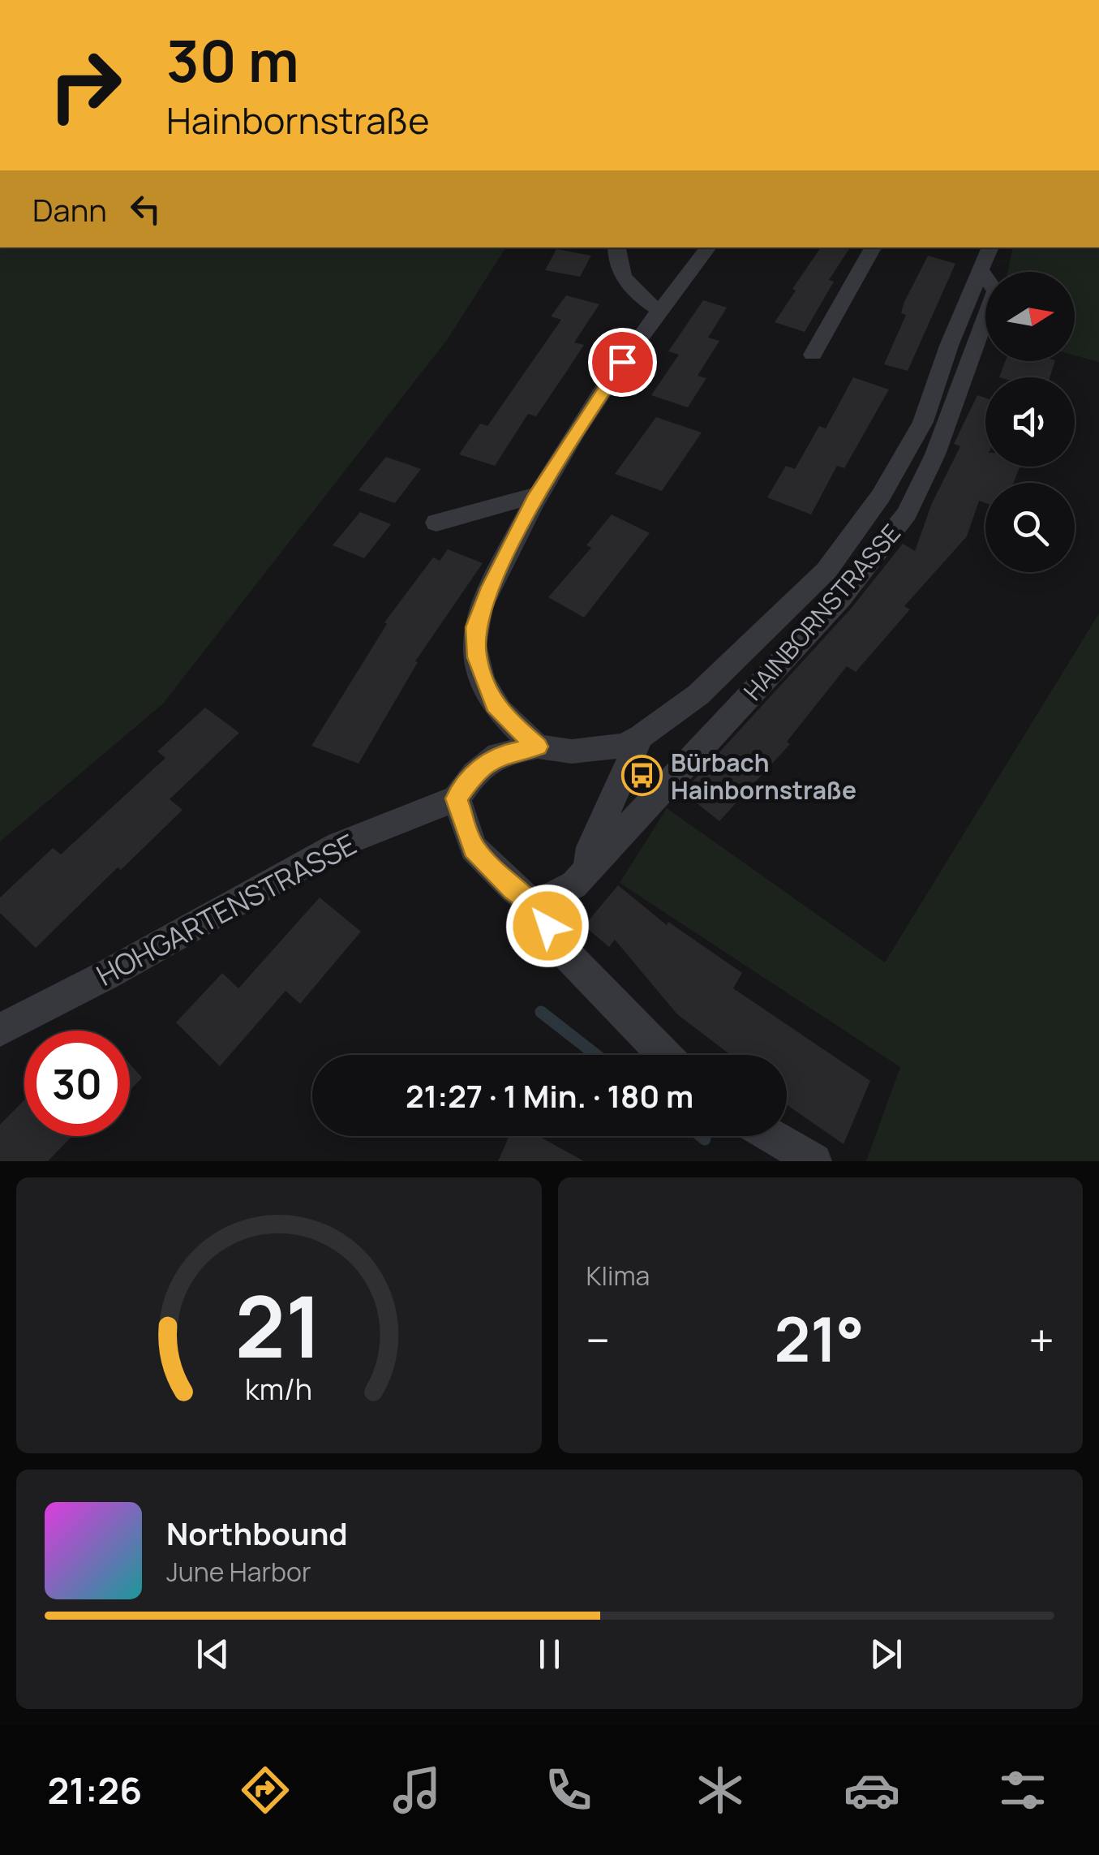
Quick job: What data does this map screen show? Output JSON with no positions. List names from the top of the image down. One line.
{"streets":{"street":["HAINBORNSTRASSE","HOHGARTENSTRASSE"]},"crossings":[["HAINBORNSTRASSE","HOHGARTENSTRASSE"]],"places":{"bus stop":["Bürbach Hainbornstraße"]},"north":"right","page":{"turn":["30 m","Hainbornstraße"],"then":"Dann","limit":"30","trip":"21:27 · 1 Min. · 180 m","tile":"Klima","heat":["−","21°","+"],"song":["Northbound","June Harbor"],"tabs":"21:26","gauge":["21","km/h"]}}
